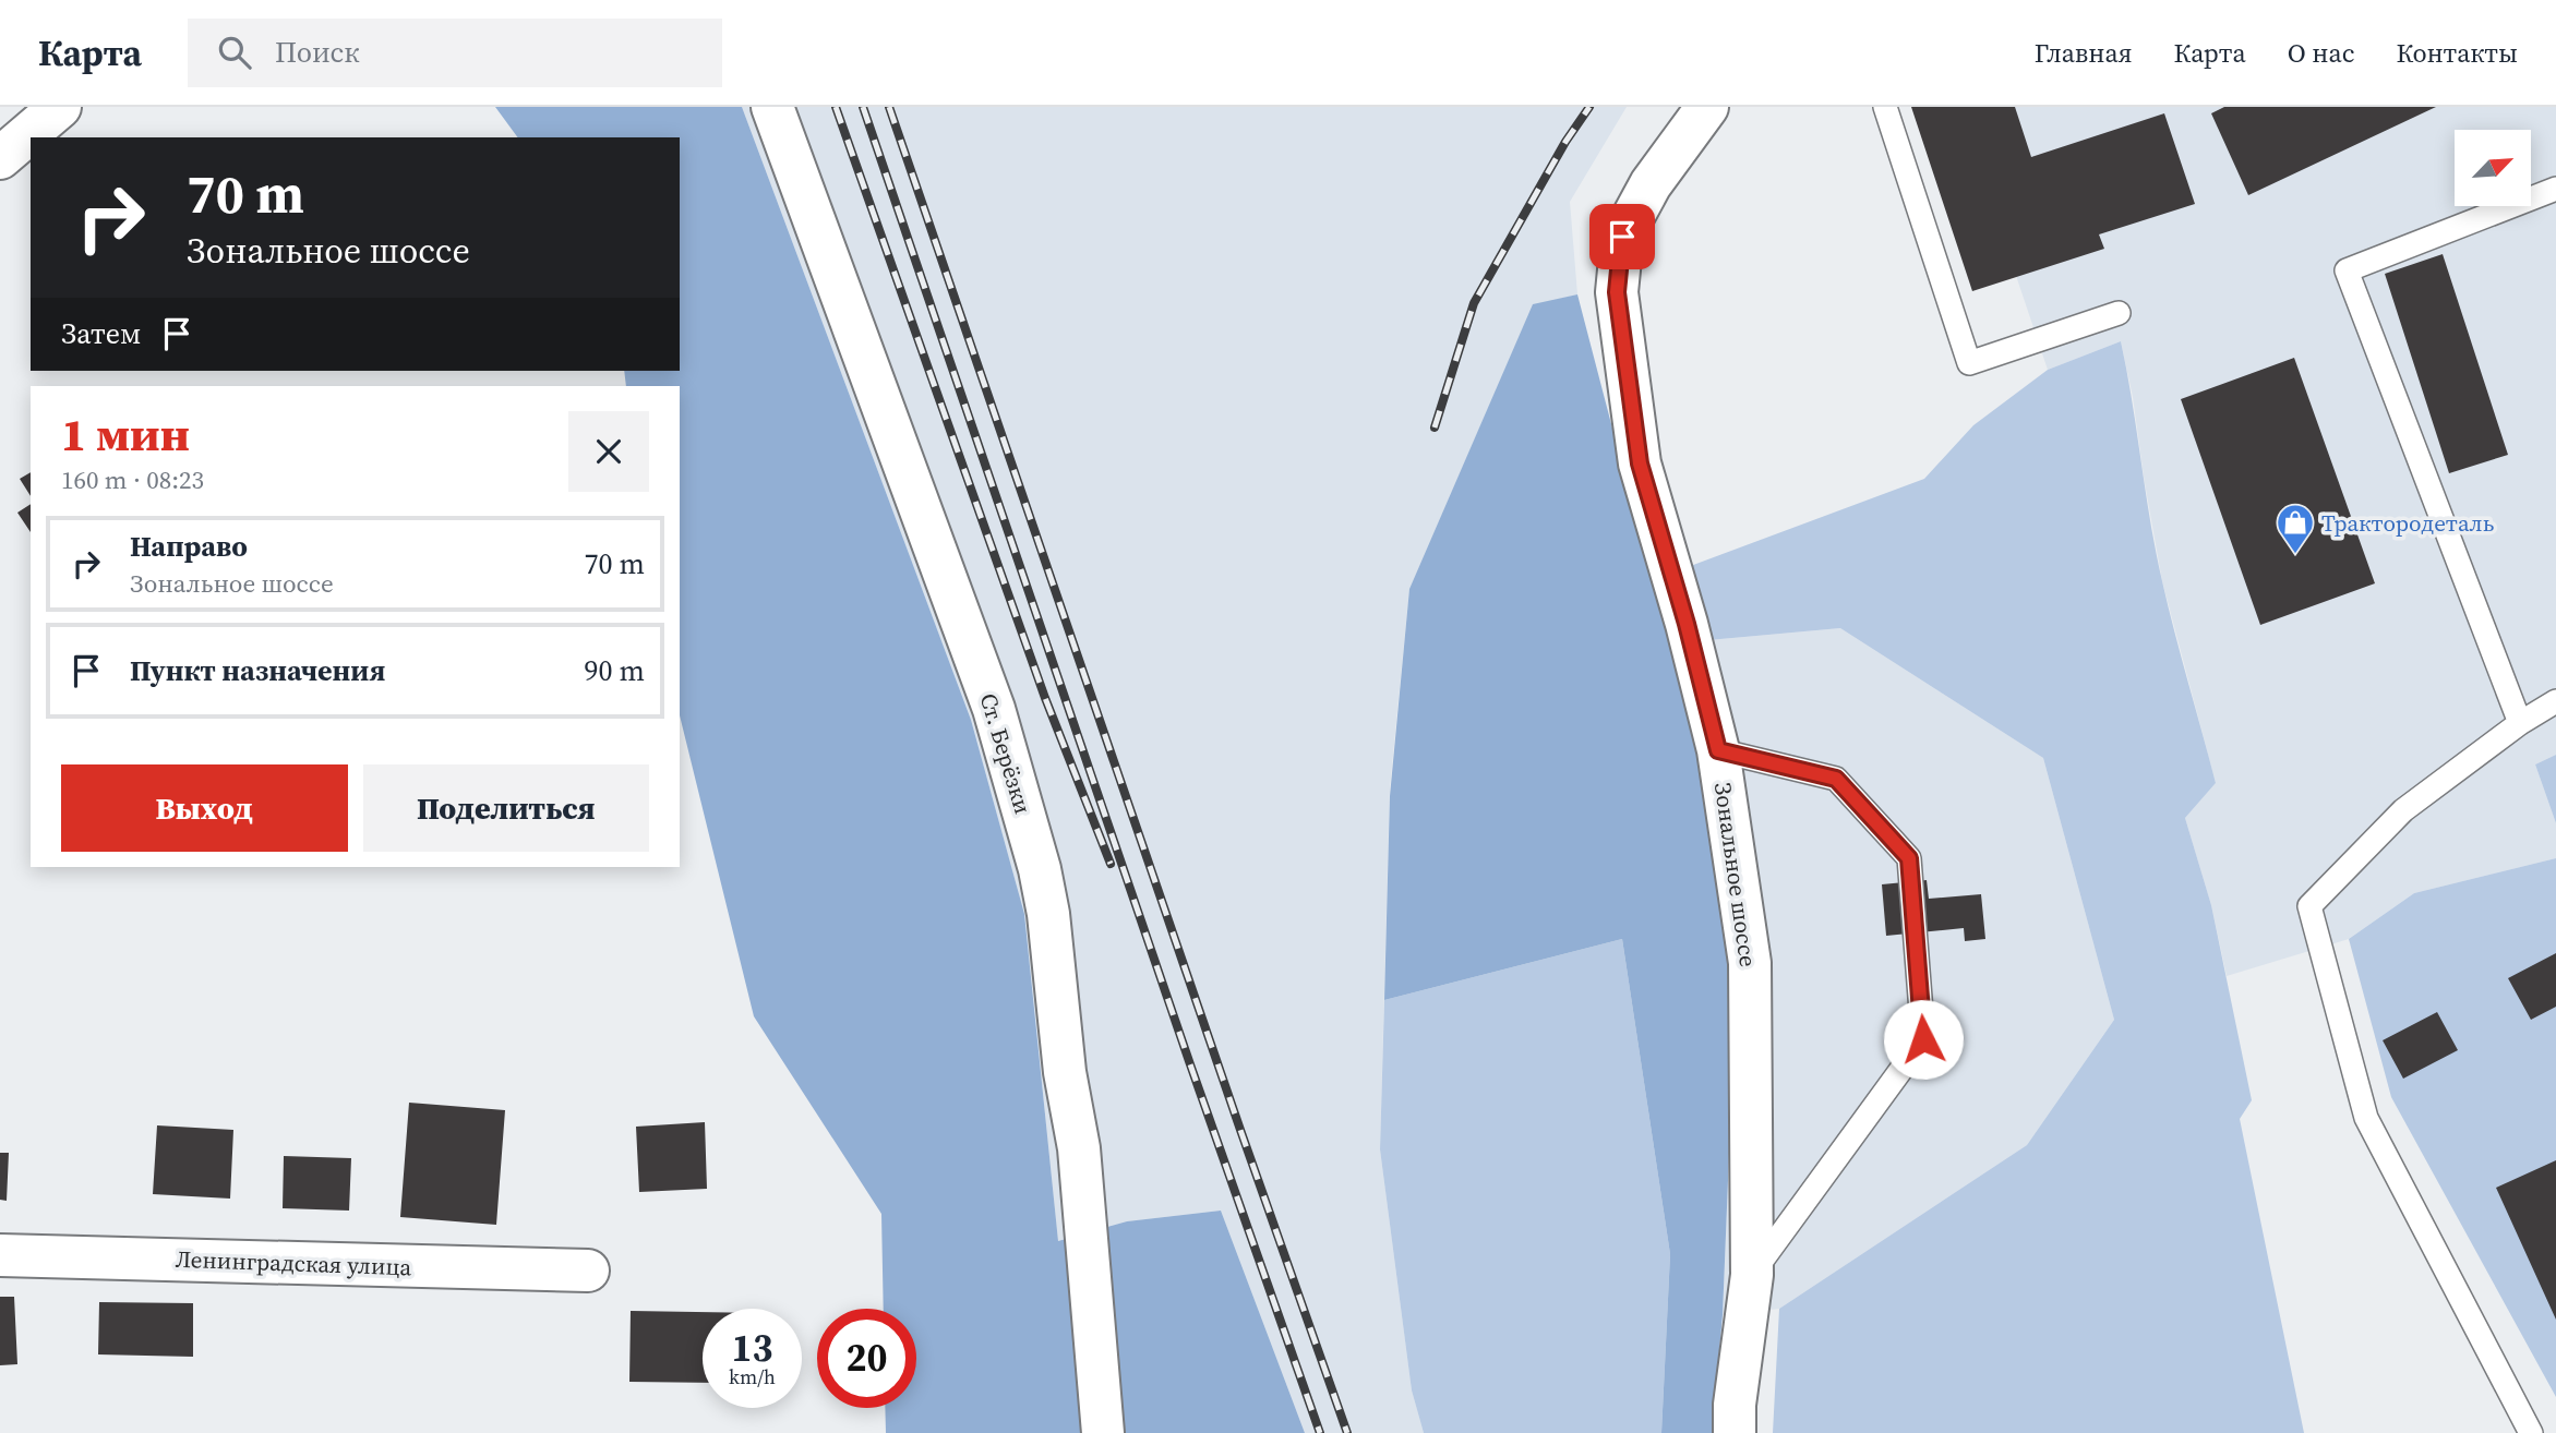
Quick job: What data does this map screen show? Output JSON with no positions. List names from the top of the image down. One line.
{"streets":{"street":["Ст. Берёзки","Зональное шоссе","Ленинградская улица"]},"places":{"shop":["Трактородеталь"]},"north":"top right","page":{"header":"Карта","search":"Поиск","nav":["Главная","Карта","О нас","Контакты"],"turn":["70 m","Зональное шоссе"],"then":"Затем","heading":["1 мин","160 m · 08:23"],"list":[{"name":"Направо","note":"Зональное шоссе","value":"70 m"},{"name":"Пункт назначения","value":"90 m"}],"buttons":["Выход","Поделиться"],"speed":"13 km/h","limit":"20"}}
